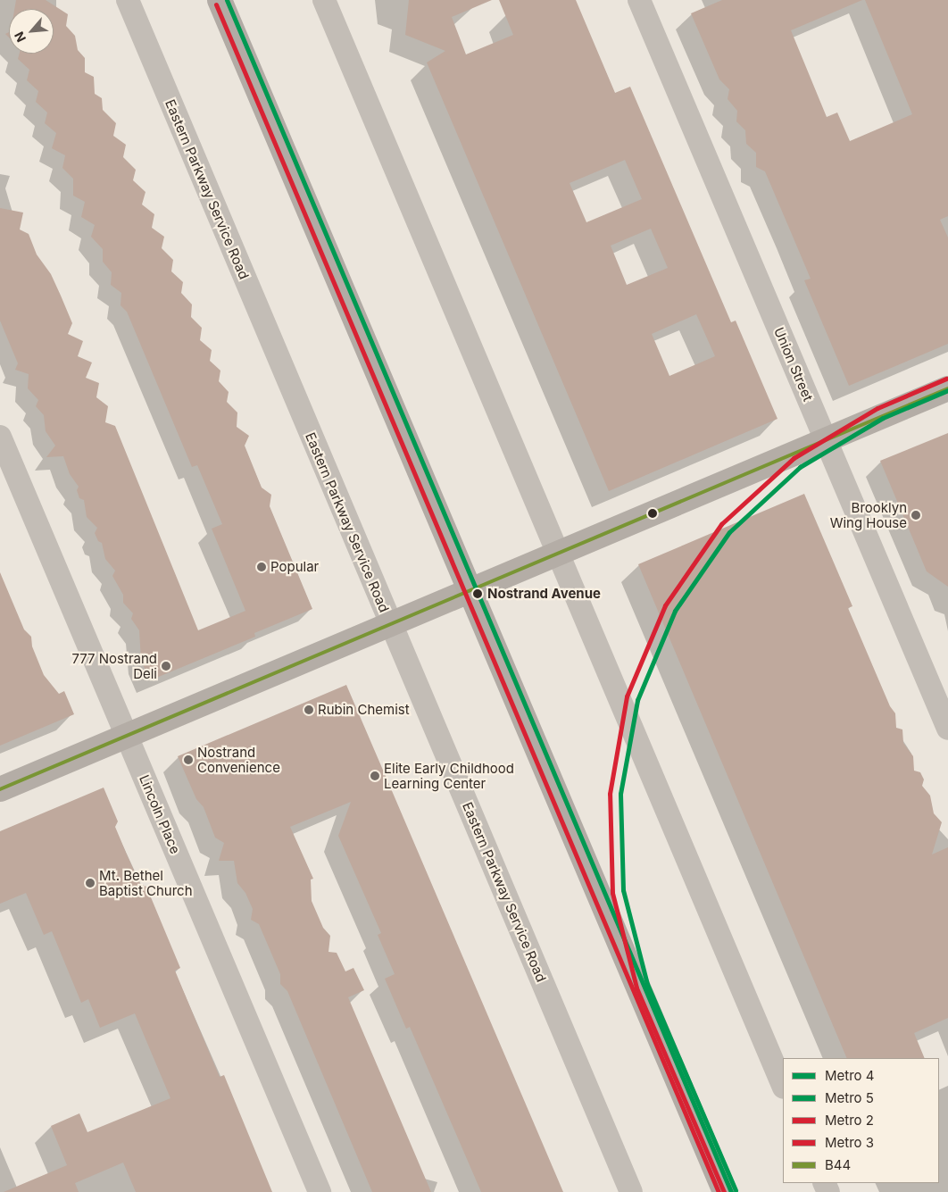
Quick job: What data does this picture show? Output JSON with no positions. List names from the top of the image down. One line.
{"streets":{"street":["Eastern Parkway Service Road","Union Street","Lincoln Place"]},"places":["Brooklyn Wing House","Popular","Nostrand Avenue","777 Nostrand Deli","Rubin Chemist","Nostrand Convenience","Elite Early Childhood Learning Center","Mt. Bethel Baptist Church"],"lines":["metro line 4","metro line 3","metro line 2","transit line B44","metro line 5"],"legend":["Metro 4","Metro 5","Metro 2","Metro 3","B44"],"north":"bottom left"}
